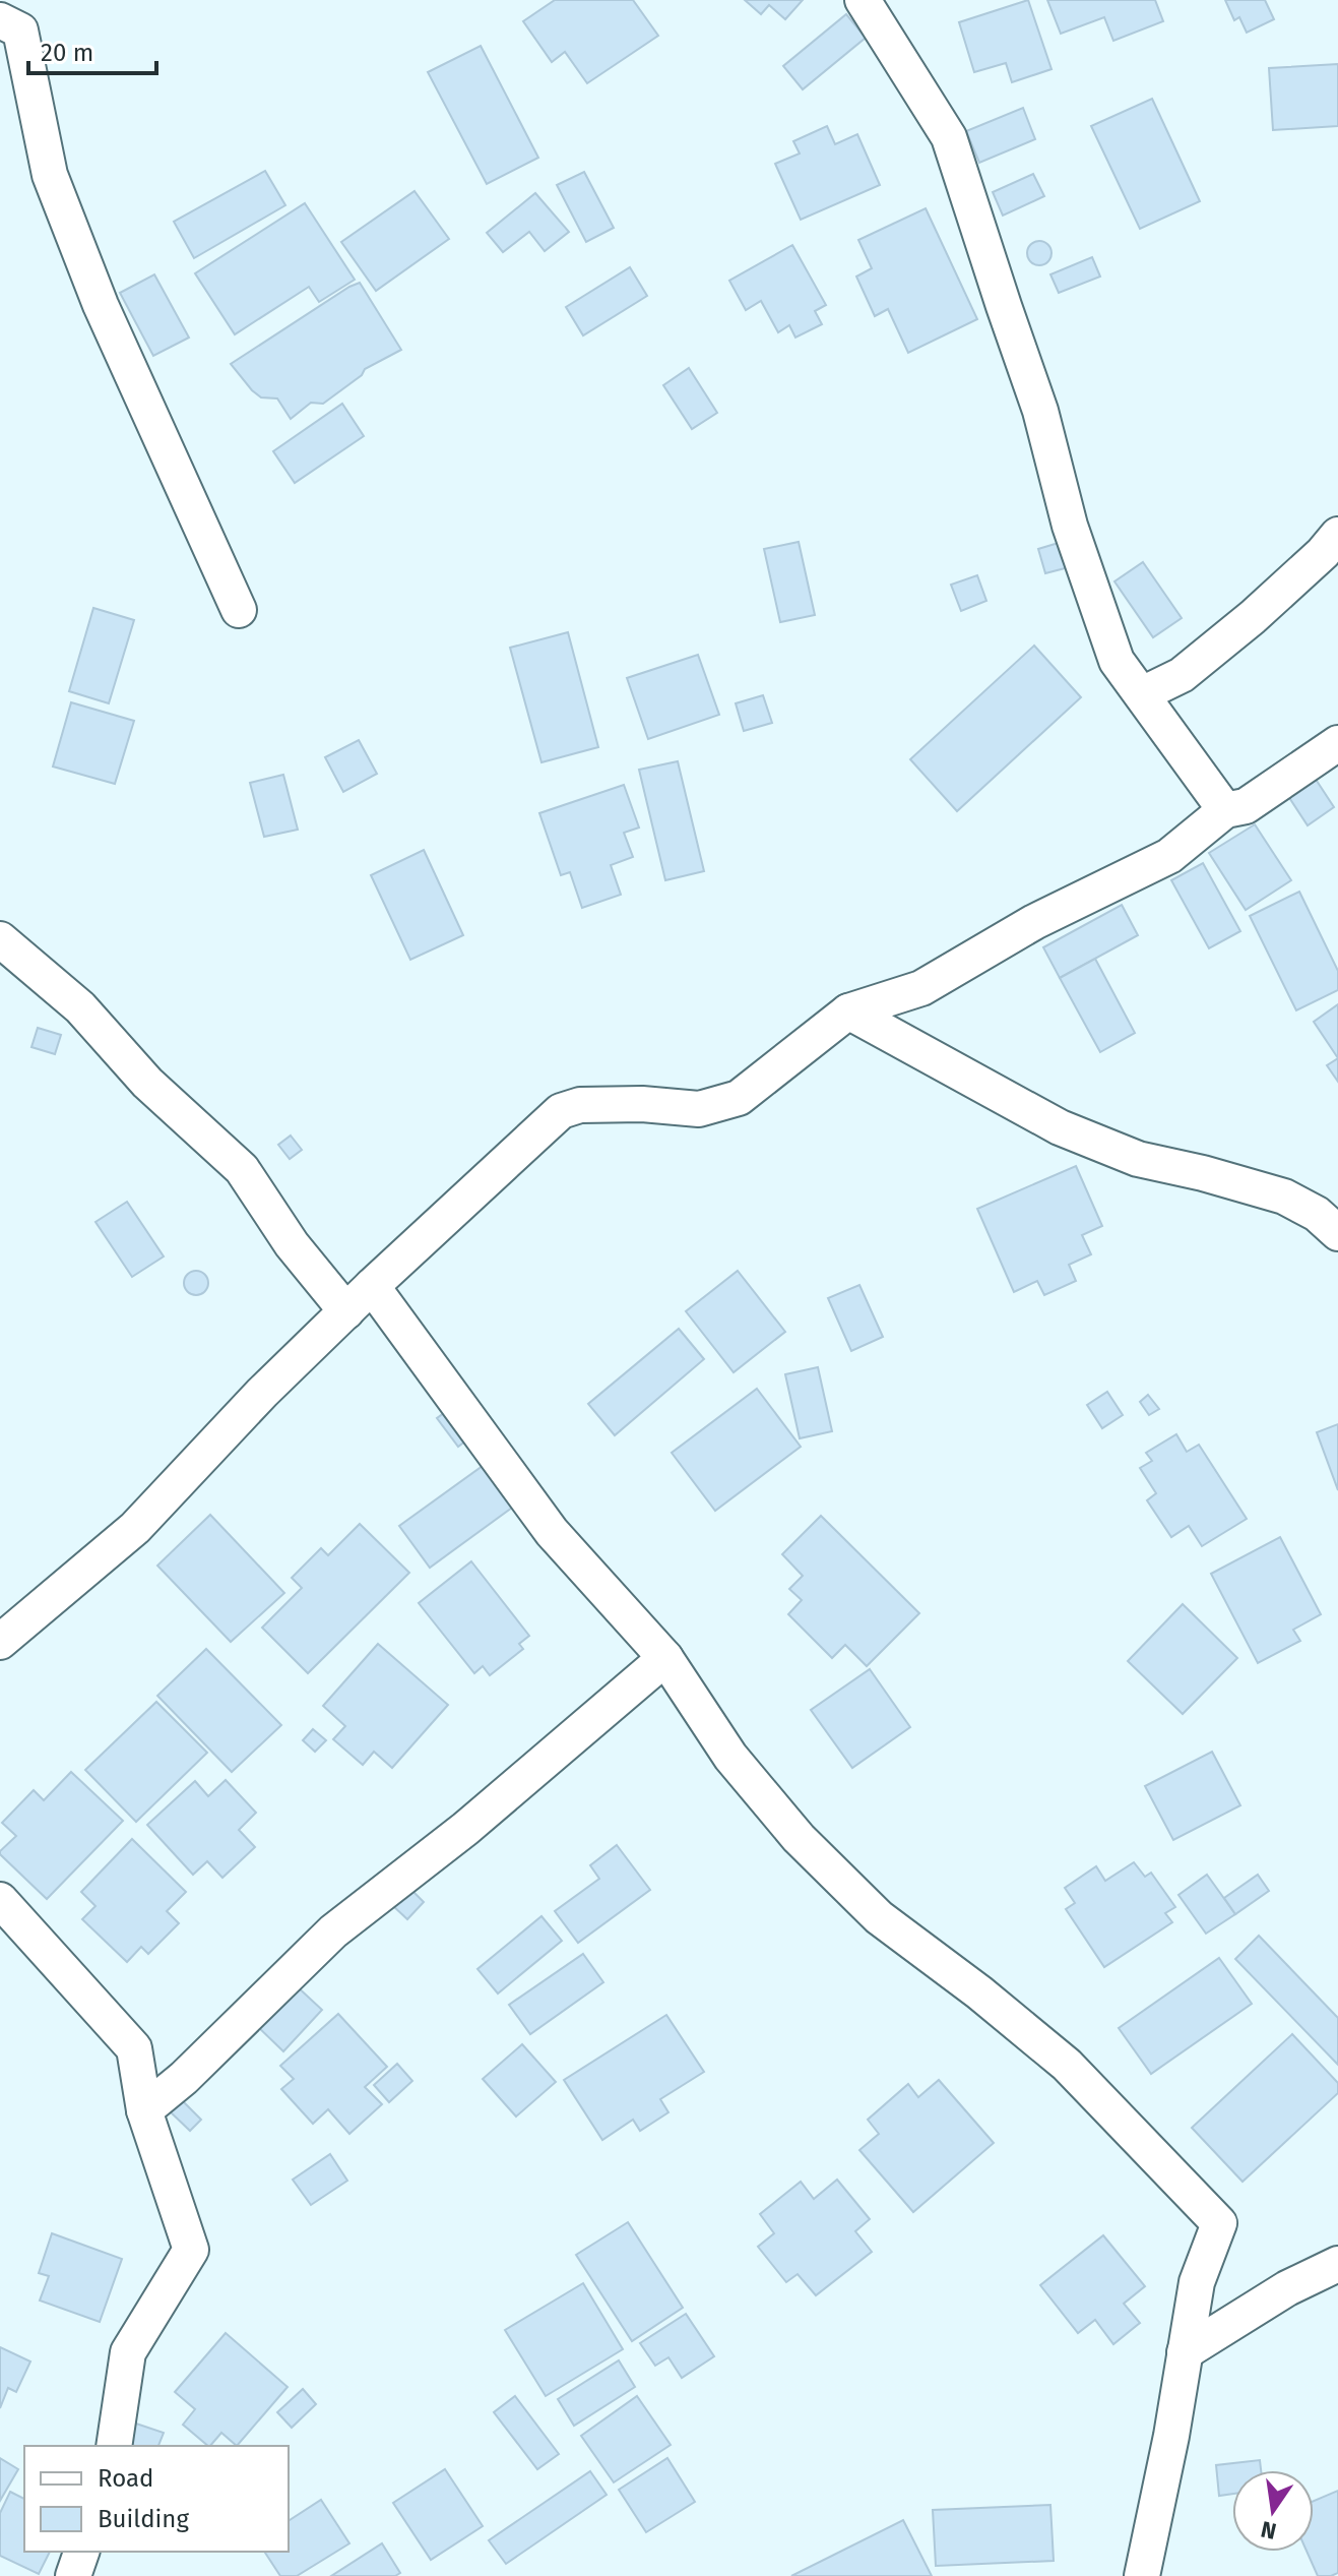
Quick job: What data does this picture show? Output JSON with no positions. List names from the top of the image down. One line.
{"legend":["Road","Building"],"scale_bar":"20 m","north":"bottom"}
